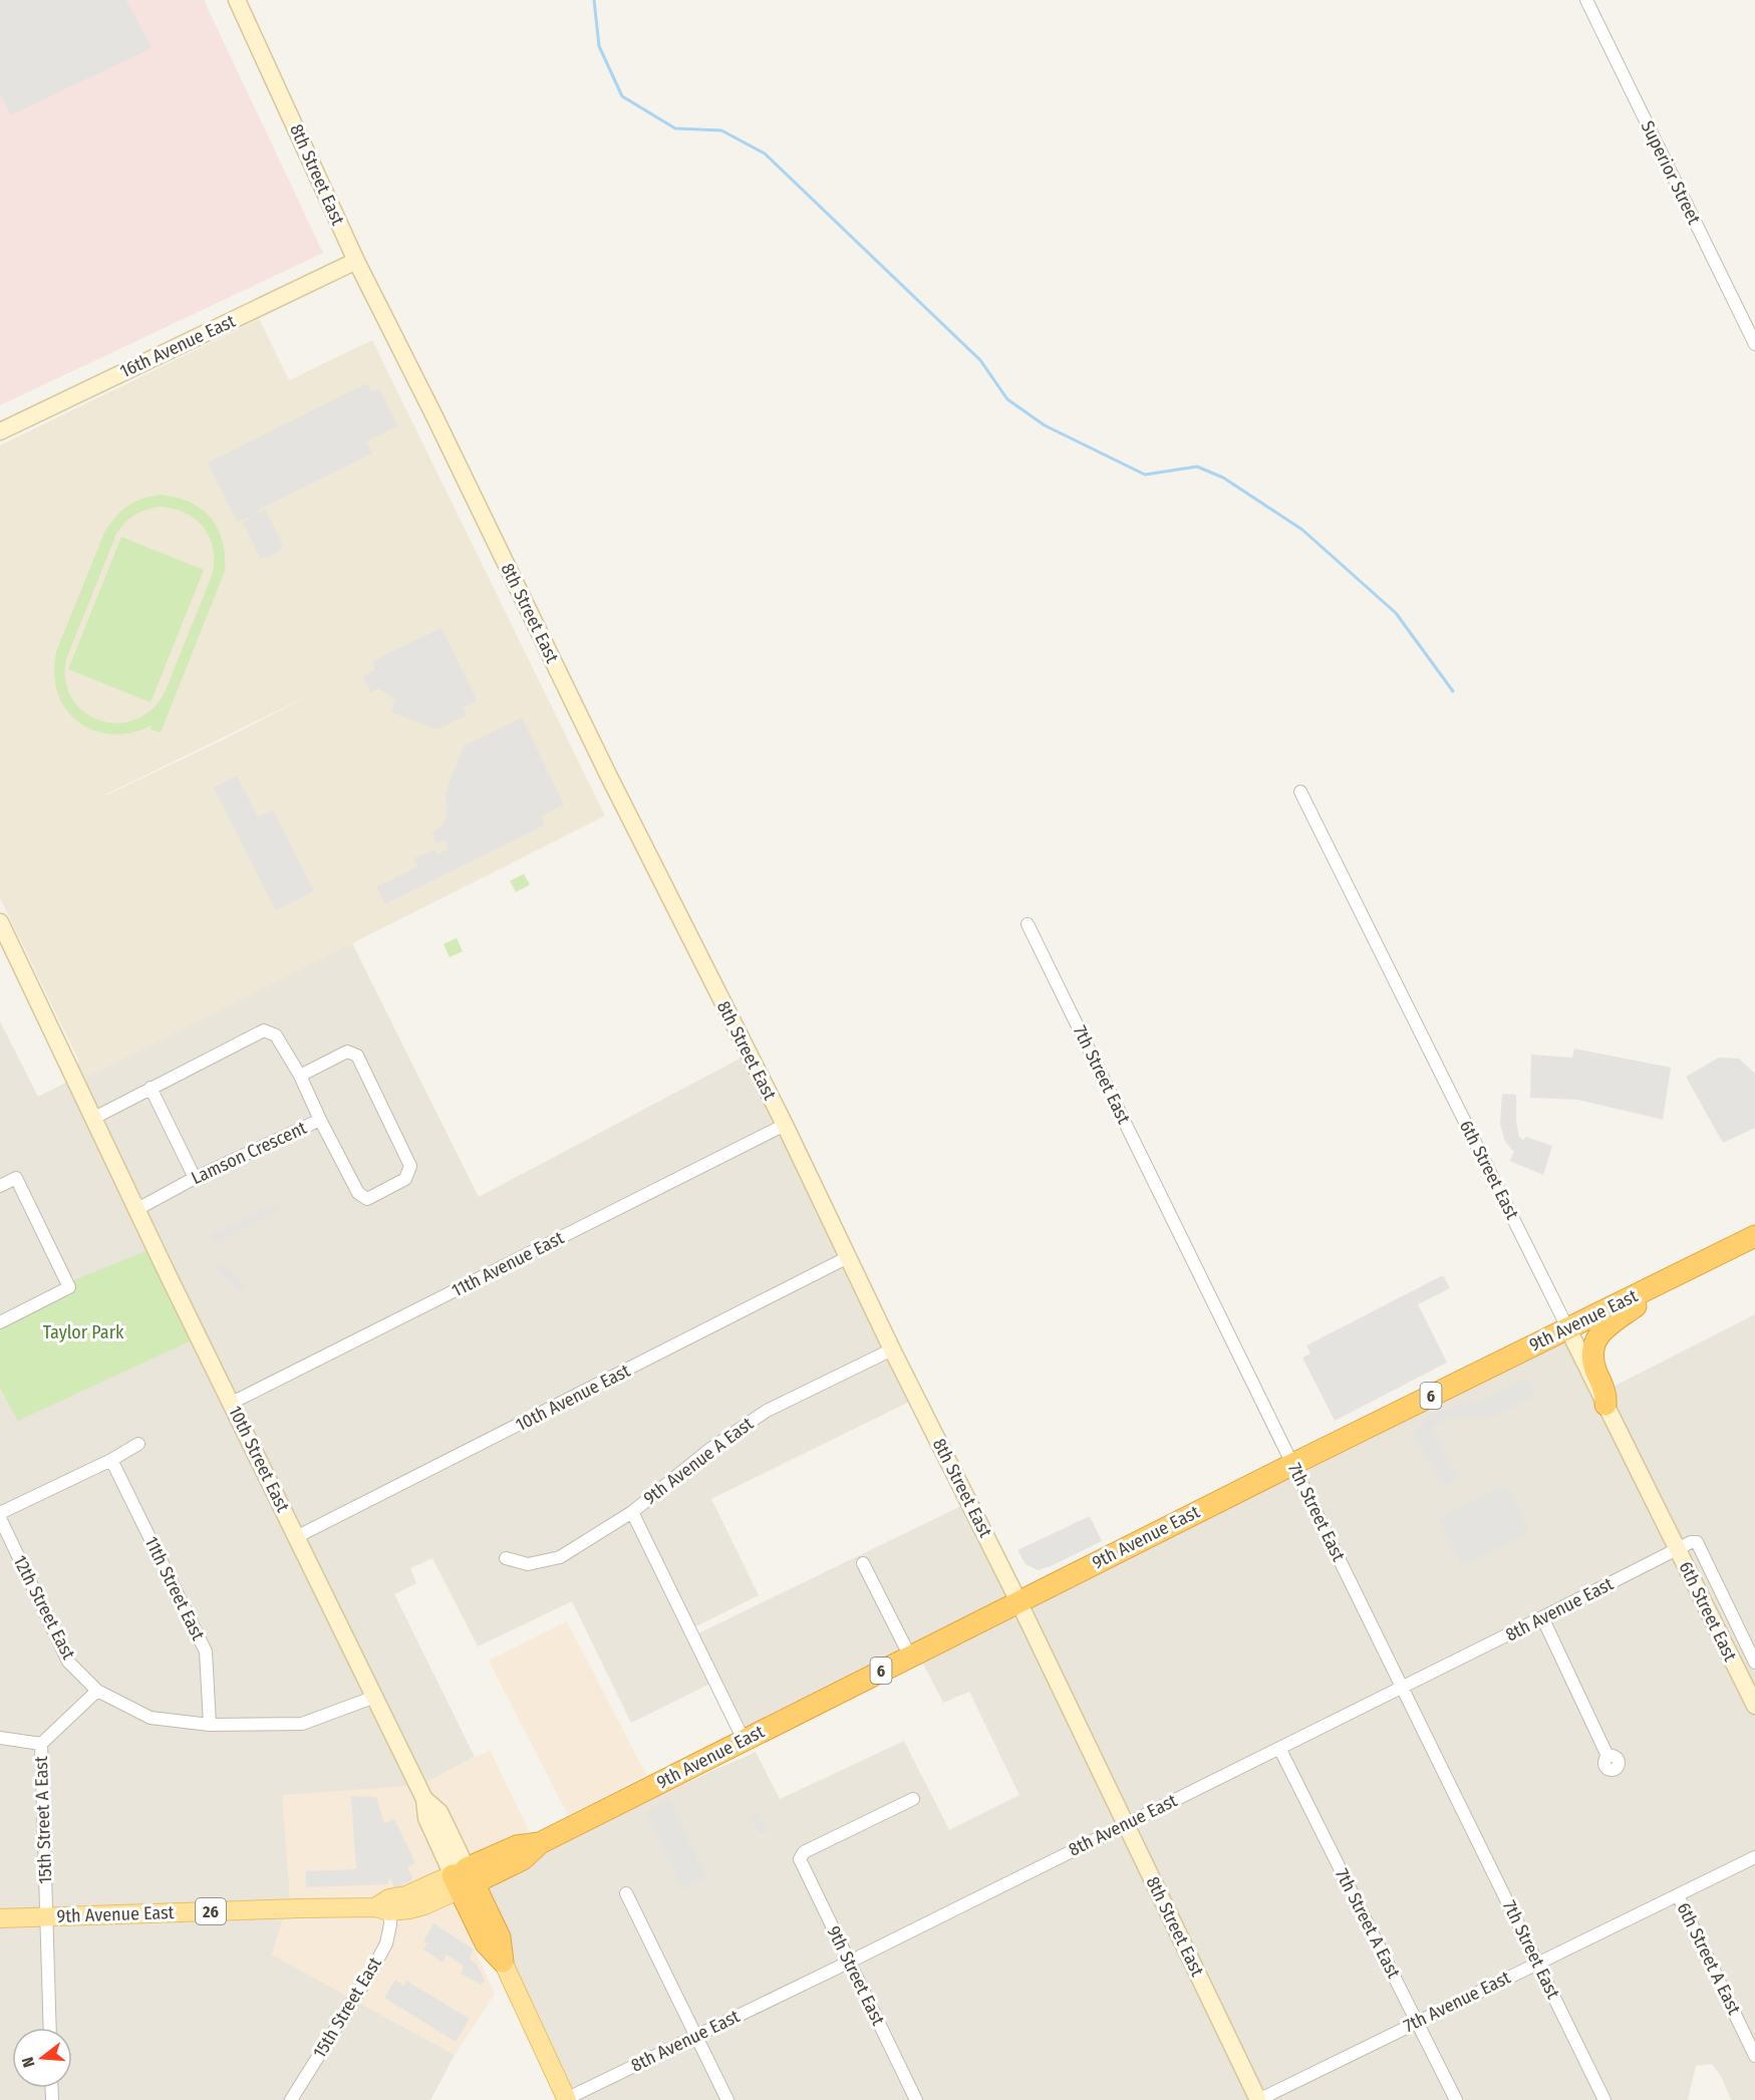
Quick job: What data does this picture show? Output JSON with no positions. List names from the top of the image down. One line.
{"streets":{"highway":["9th Avenue East","6","10th Street East"],"main road":["8th Street East","16th Avenue East","6th Street East","26"],"street":["Superior Street","7th Street East","Lamson Crescent","11th Avenue East","10th Avenue East","9th Avenue A East","11th Street East","12th Street East","8th Avenue East","15th Street A East","7th Street A East","6th Street A East","9th Street East","7th Avenue East","15th Street East"]},"crossings":[["8th Street East","16th Avenue East"],["8th Street East","11th Avenue East"],["8th Street East","9th Avenue East"],["8th Street East","10th Avenue East"],["8th Street East","9th Avenue A East"],["8th Street East","8th Avenue East"],["8th Street East","7th Avenue East"],["7th Street East","9th Avenue East"],["7th Street East","8th Avenue East"],["7th Street East","7th Avenue East"],["Lamson Crescent","10th Street East"],["6th Street East","9th Avenue East"],["6th Street East","8th Avenue East"],["11th Avenue East","10th Street East"],["9th Avenue East","10th Street East"],["9th Avenue East","15th Street A East"],["9th Avenue East","15th Street East"],["10th Avenue East","10th Street East"],["10th Street East","8th Avenue East"],["8th Avenue East","7th Street A East"],["8th Avenue East","9th Street East"],["7th Street A East","7th Avenue East"],["6th Street A East","7th Avenue East"]],"parks":["Taylor Park"],"north":"left"}
